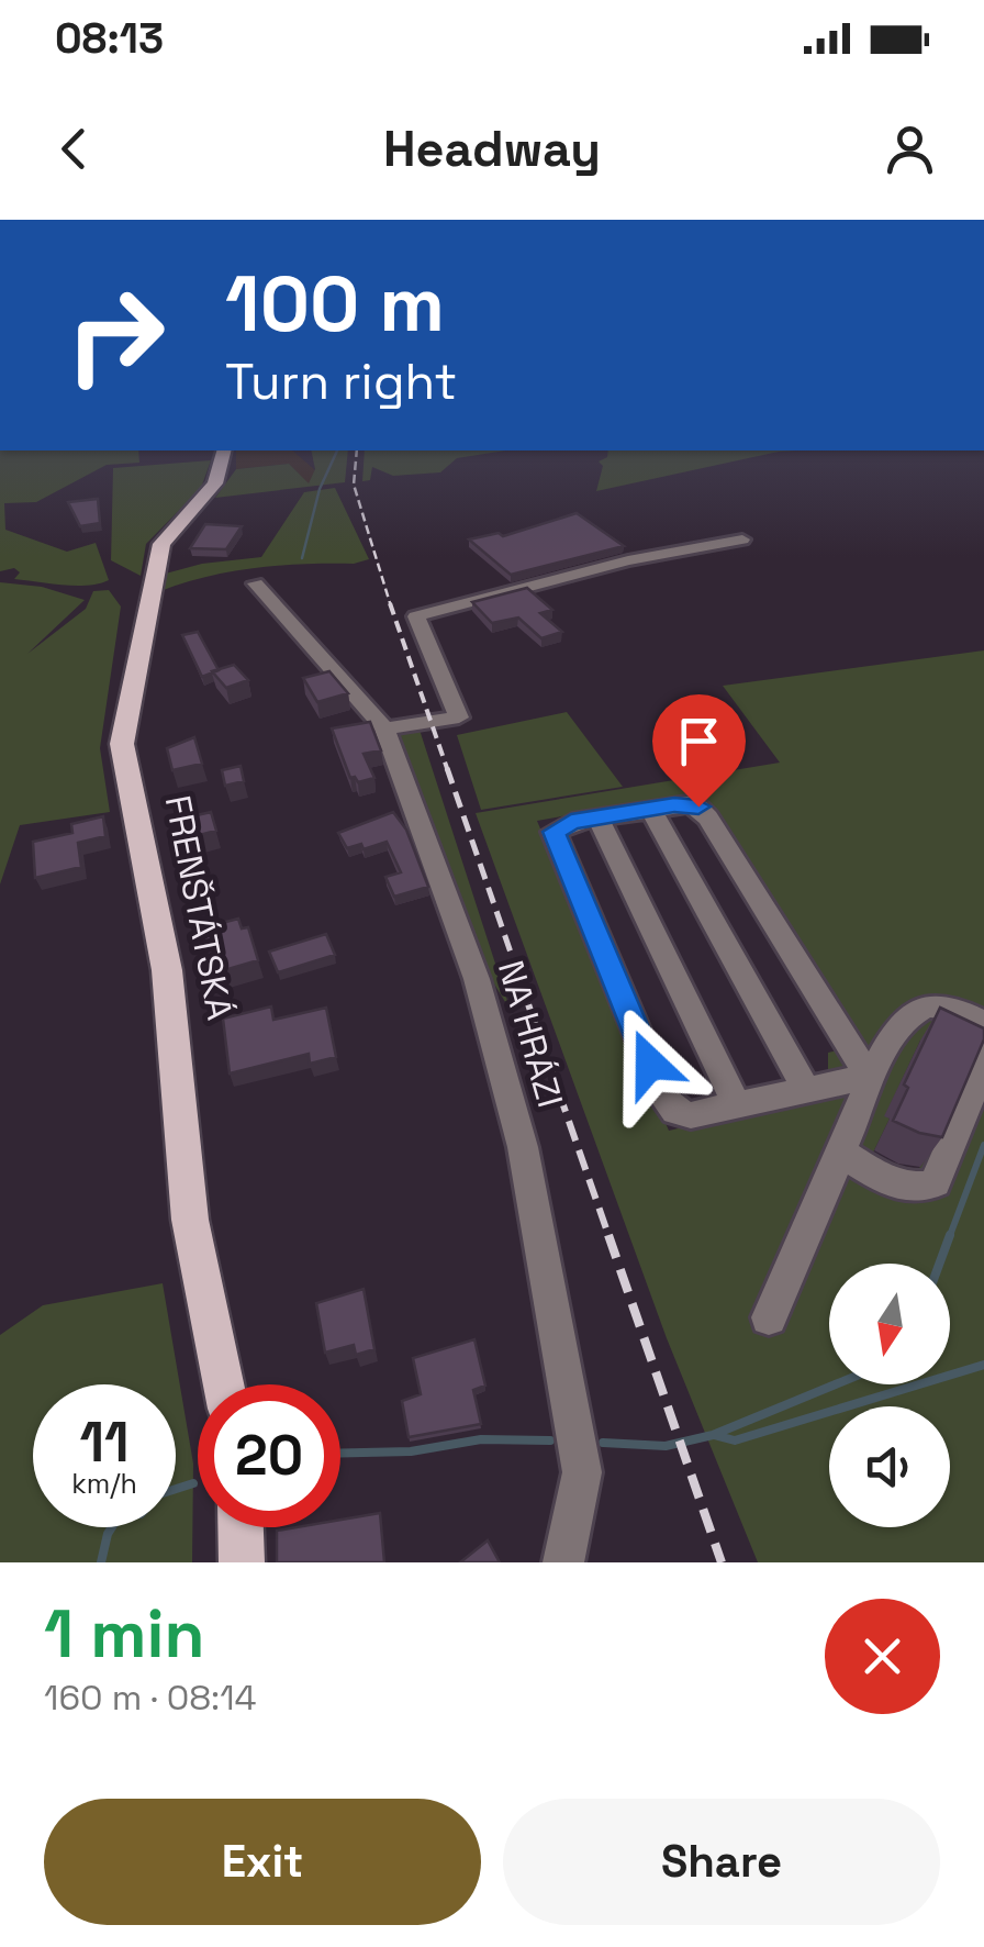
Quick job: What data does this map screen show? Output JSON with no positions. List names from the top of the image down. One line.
{"streets":{"main road":["FRENŠTÁTSKÁ"],"street":["NA HRÁZI"]},"north":"bottom","page":{"status":"08:13","header":"Headway","turn":["100 m","Turn right"],"speed":"11 km/h","limit":"20","heading":["1 min","160 m · 08:14"],"buttons":["Exit","Share"]}}
